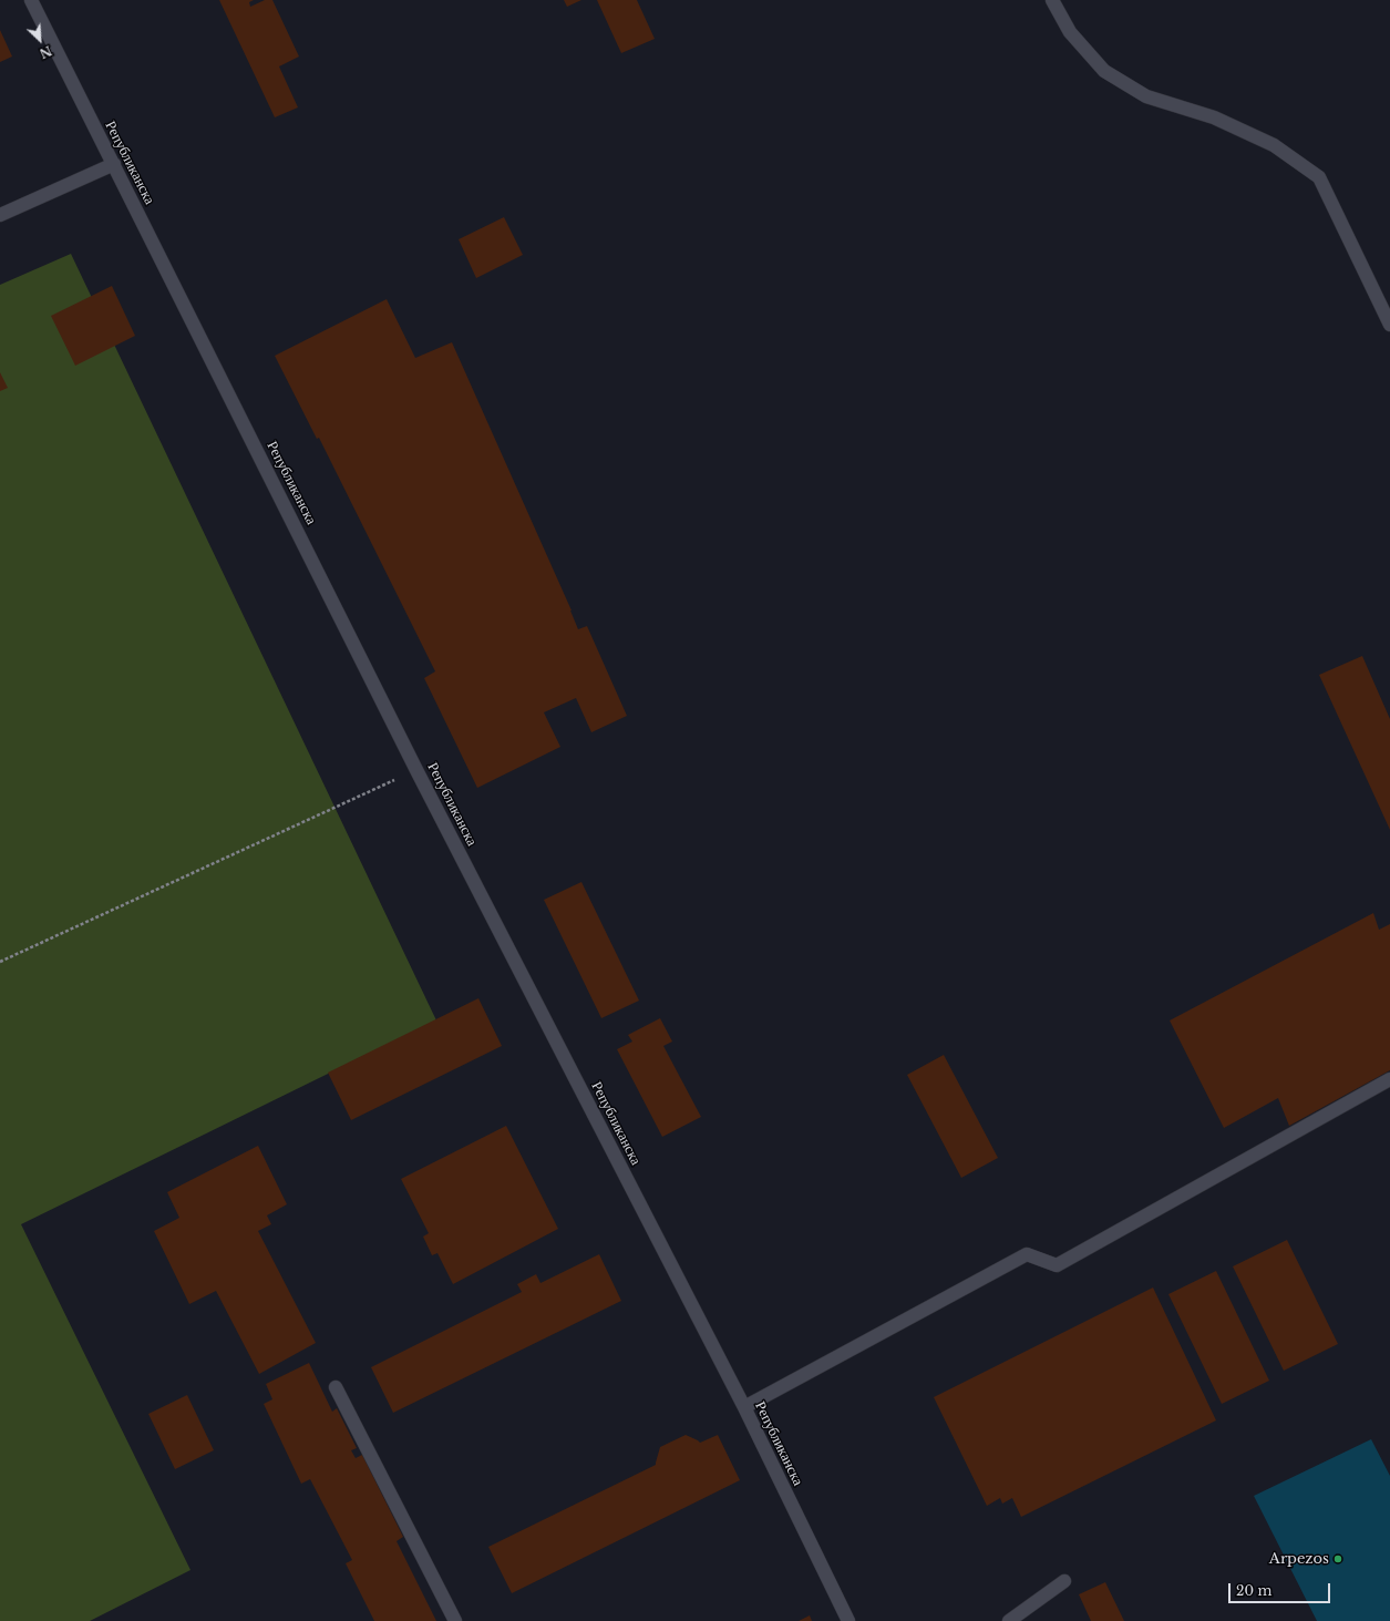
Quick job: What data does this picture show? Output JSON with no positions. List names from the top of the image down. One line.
{"streets":{"street":["Републиканска"]},"places":["Arpezos"],"scale_bar":"20 m","north":"bottom right"}
